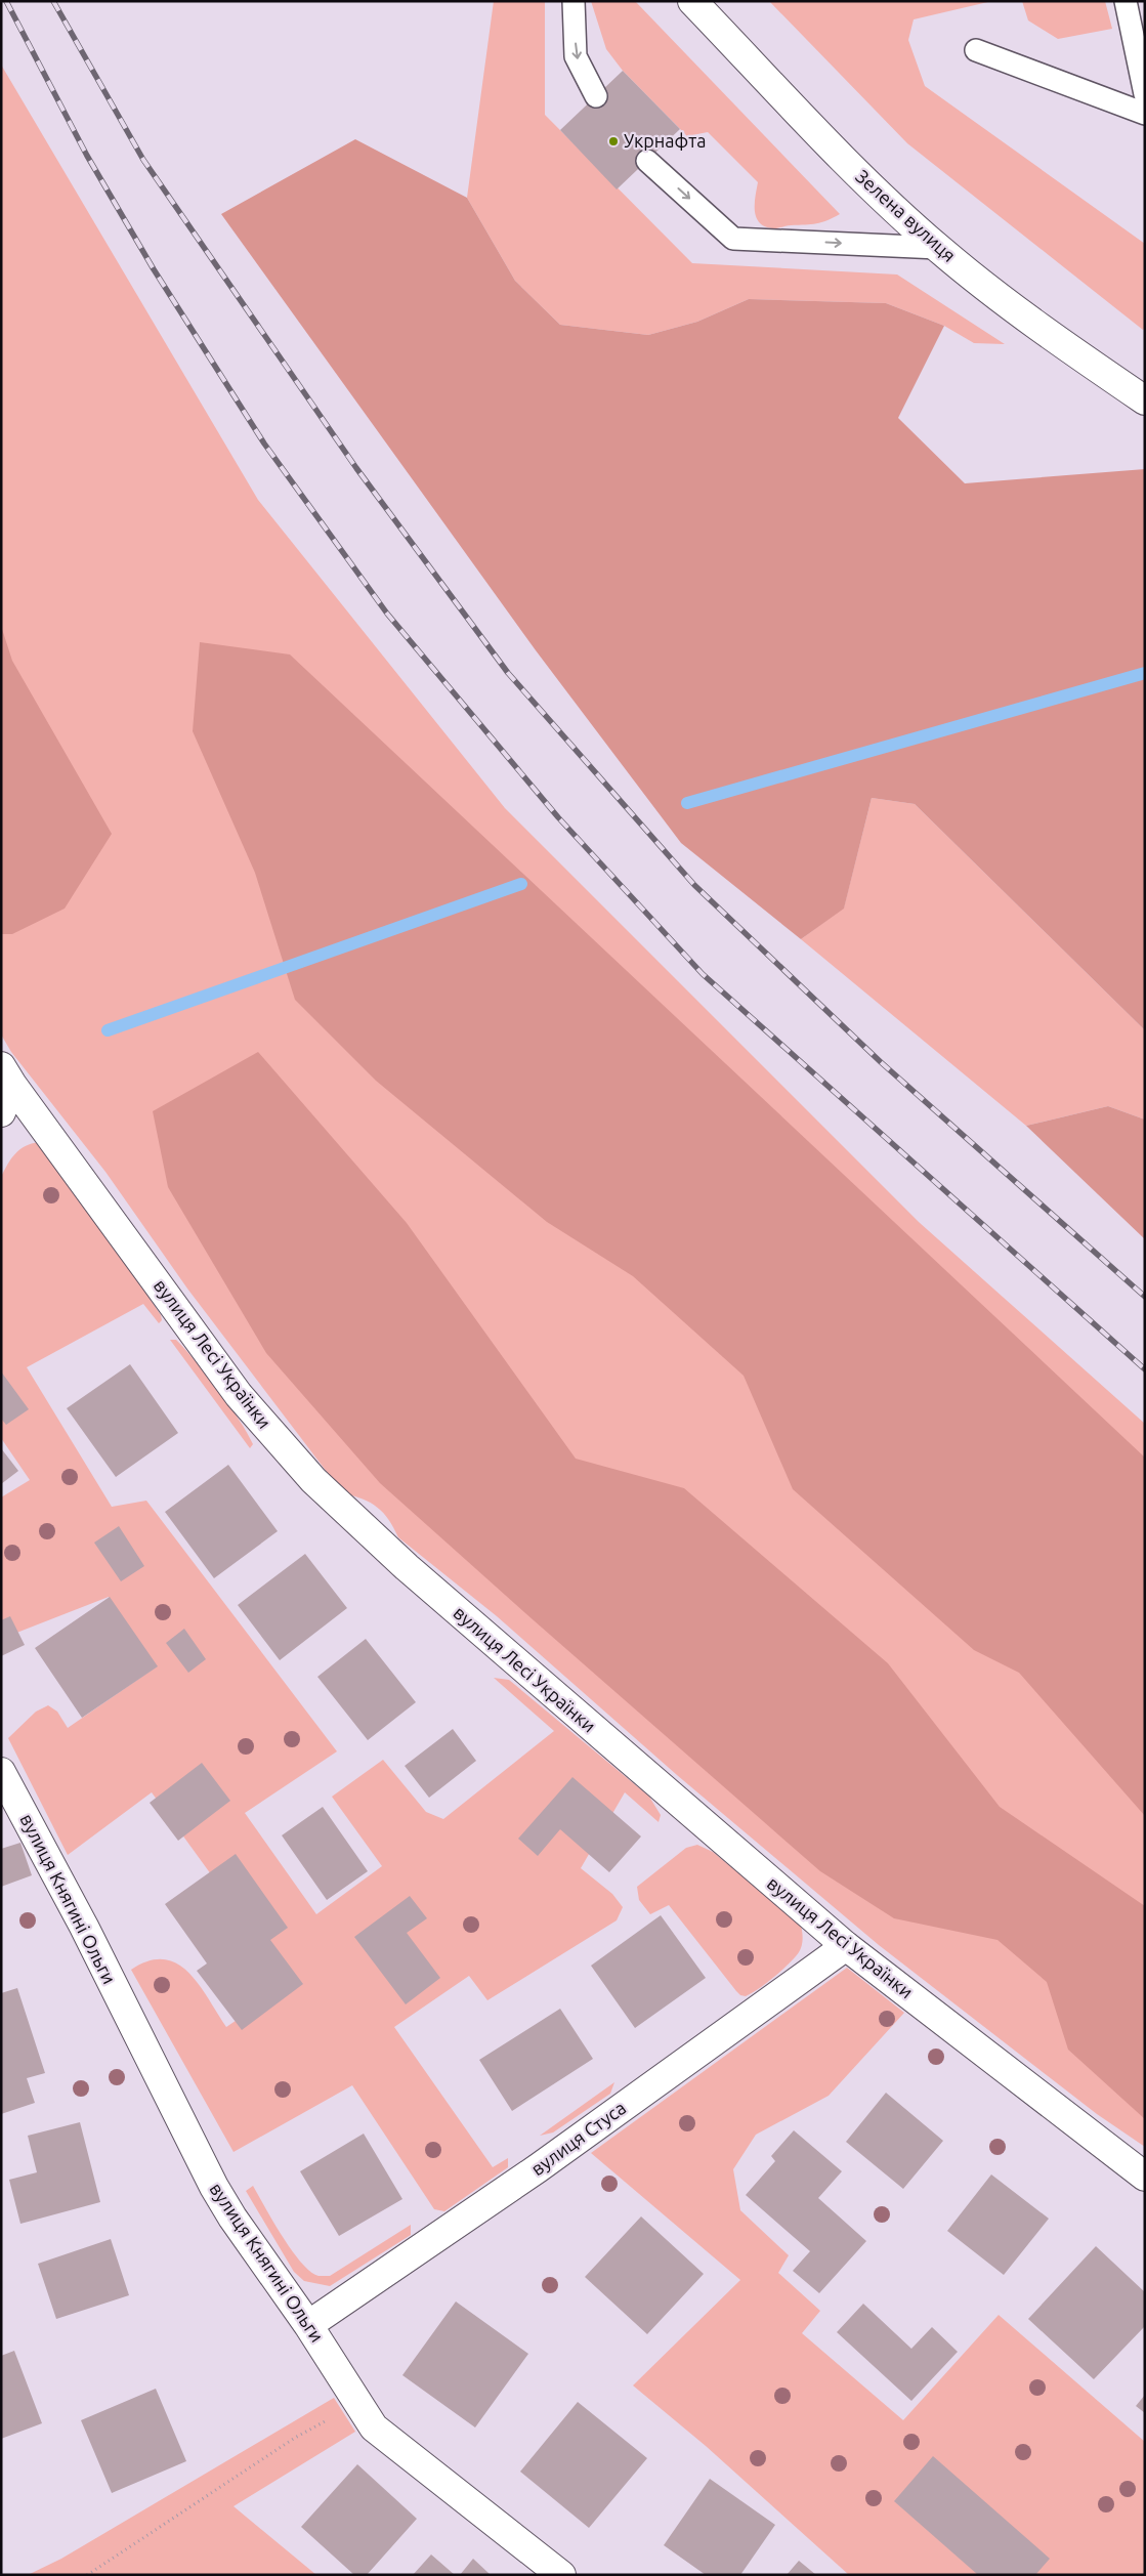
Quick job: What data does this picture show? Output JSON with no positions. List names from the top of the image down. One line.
{"streets":{"street":["Зелена вулиця","вулиця Лесі Українки","вулиця Княгині Ольги","вулиця Стуса"]},"crossings":[["вулиця Лесі Українки","вулиця Стуса"],["вулиця Княгині Ольги","вулиця Стуса"]],"places":["Укрнафта"]}
